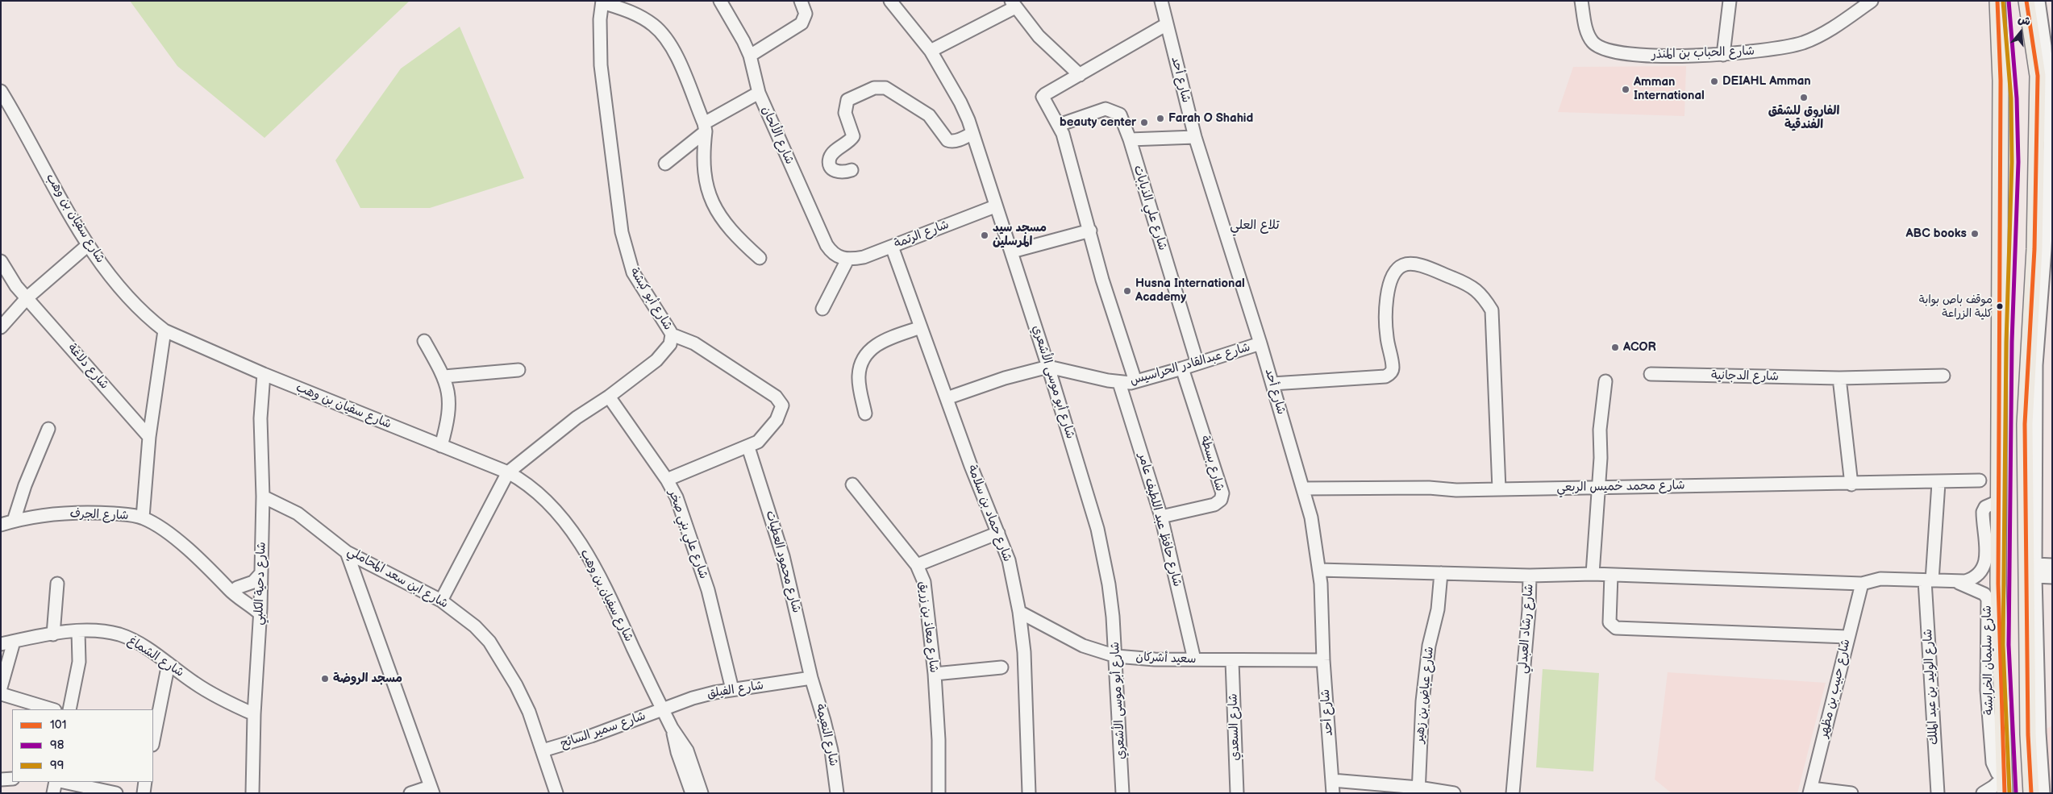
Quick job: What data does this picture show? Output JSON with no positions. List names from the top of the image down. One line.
{"streets":{"street":["شارع الحباب بن المنذر","شارع أحد","شارع الألحان","شارع علي الذيابات","شارع سفيان بن وهب","شارع الرتمة","شارع أبو كبشة","شارع عبدالقادر الحراسيس","شارع دلاغة","شارع الدجانية","شارع أبو موسى الأشعري","شارع بسطة","شارع محمد خميس الربعي","شارع حماد بن سلامة","شارع الجرف","شارع حافظ عبد اللطيف عامر","شارع علي بني صخر","شارع محمود العطيات","شارع ابن سعد المحاملي","شارع دحية الكلبي","شارع معاذ بن زريق","شارع رشاد العبدلي","شارع الشماغ","سعيد أشركان","شارع سليمان الخرابشة","شارع الوليد بن عبد الملك","شارع حبيب بن مظهر","شارع الفيلق","شارع عياض بن زهير","شارع السعدي","شارع سمير السائح","شارع النعيمة"]},"crossings":[["شارع أحد","شارع عبدالقادر الحراسيس"],["شارع أحد","شارع محمد خميس الربعي"],["شارع أحد","سعيد أشركان"],["شارع الألحان","شارع الرتمة"],["شارع علي الذيابات","شارع عبدالقادر الحراسيس"],["شارع سفيان بن وهب","شارع أبو كبشة"],["شارع سفيان بن وهب","شارع دحية الكلبي"],["شارع سفيان بن وهب","شارع الفيلق"],["شارع سفيان بن وهب","شارع سمير السائح"],["شارع الرتمة","شارع أبو موسى الأشعري"],["شارع الرتمة","شارع حماد بن سلامة"],["شارع أبو كبشة","شارع علي بني صخر"],["شارع عبدالقادر الحراسيس","شارع أبو موسى الأشعري"],["شارع عبدالقادر الحراسيس","شارع بسطة"],["شارع عبدالقادر الحراسيس","شارع حافظ عبد اللطيف عامر"],["شارع أبو موسى الأشعري","سعيد أشركان"],["شارع بسطة","شارع حافظ عبد اللطيف عامر"],["شارع حماد بن سلامة","سعيد أشركان"],["شارع الجرف","شارع دحية الكلبي"],["شارع حافظ عبد اللطيف عامر","سعيد أشركان"],["شارع علي بني صخر","شارع الفيلق"],["شارع محمود العطيات","شارع الفيلق"],["شارع محمود العطيات","شارع النعيمة"],["شارع ابن سعد المحاملي","شارع دحية الكلبي"],["شارع ابن سعد المحاملي","شارع سمير السائح"],["شارع دحية الكلبي","شارع الشماغ"],["شارع رشاد العبدلي","شارع سليمان الخرابشة"],["سعيد أشركان","شارع السعدي"],["شارع سليمان الخرابشة","شارع الوليد بن عبد الملك"],["شارع سليمان الخرابشة","شارع حبيب بن مظهر"],["شارع الفيلق","شارع سمير السائح"],["شارع الفيلق","شارع النعيمة"]],"districts":["تلاع العلي"],"places":["DEIAHL Amman","Amman International","الفاروق للشقق الفندقية","Farah O Shahid","beauty center","ABC books","مسجد سيد المرسلين","Husna International Academy","موقف باص بوابة كلية الزراعة","ACOR","مسجد الروضة"],"lines":["transit line 101","transit line 98","transit line 99"],"legend":["101","98","99"],"north":"top"}
